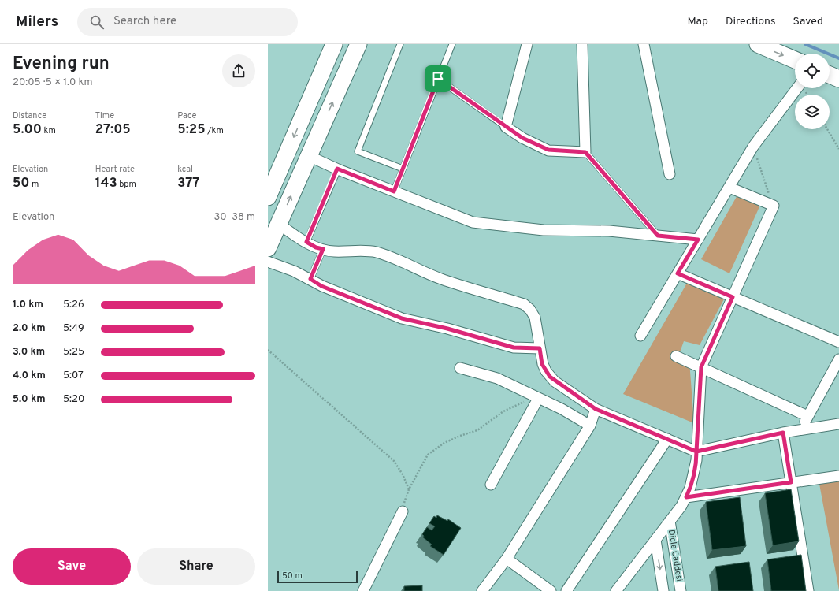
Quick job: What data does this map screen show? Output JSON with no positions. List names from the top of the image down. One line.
{"streets":{"street":["Dicle Caddesi"]},"scale_bar":"50 m","page":{"header":"Milers","search":"Search here","nav":["Map","Directions","Saved"],"heading":["Evening run","20:05 · 5 × 1.0 km"],"stats":[["Distance","5.00 km"],["Time","27:05"],["Pace","5:25 /km"],["Elevation","50 m"],["Heart rate","143 bpm"],["kcal","377"]],"chart":["Elevation","30–38 m"],"list":[{"name":"1.0 km","note":"5:26"},{"name":"2.0 km","note":"5:49"},{"name":"3.0 km","note":"5:25"},{"name":"4.0 km","note":"5:07"},{"name":"5.0 km","note":"5:20"}],"buttons":["Save","Share"],"scale":"50 m"}}
